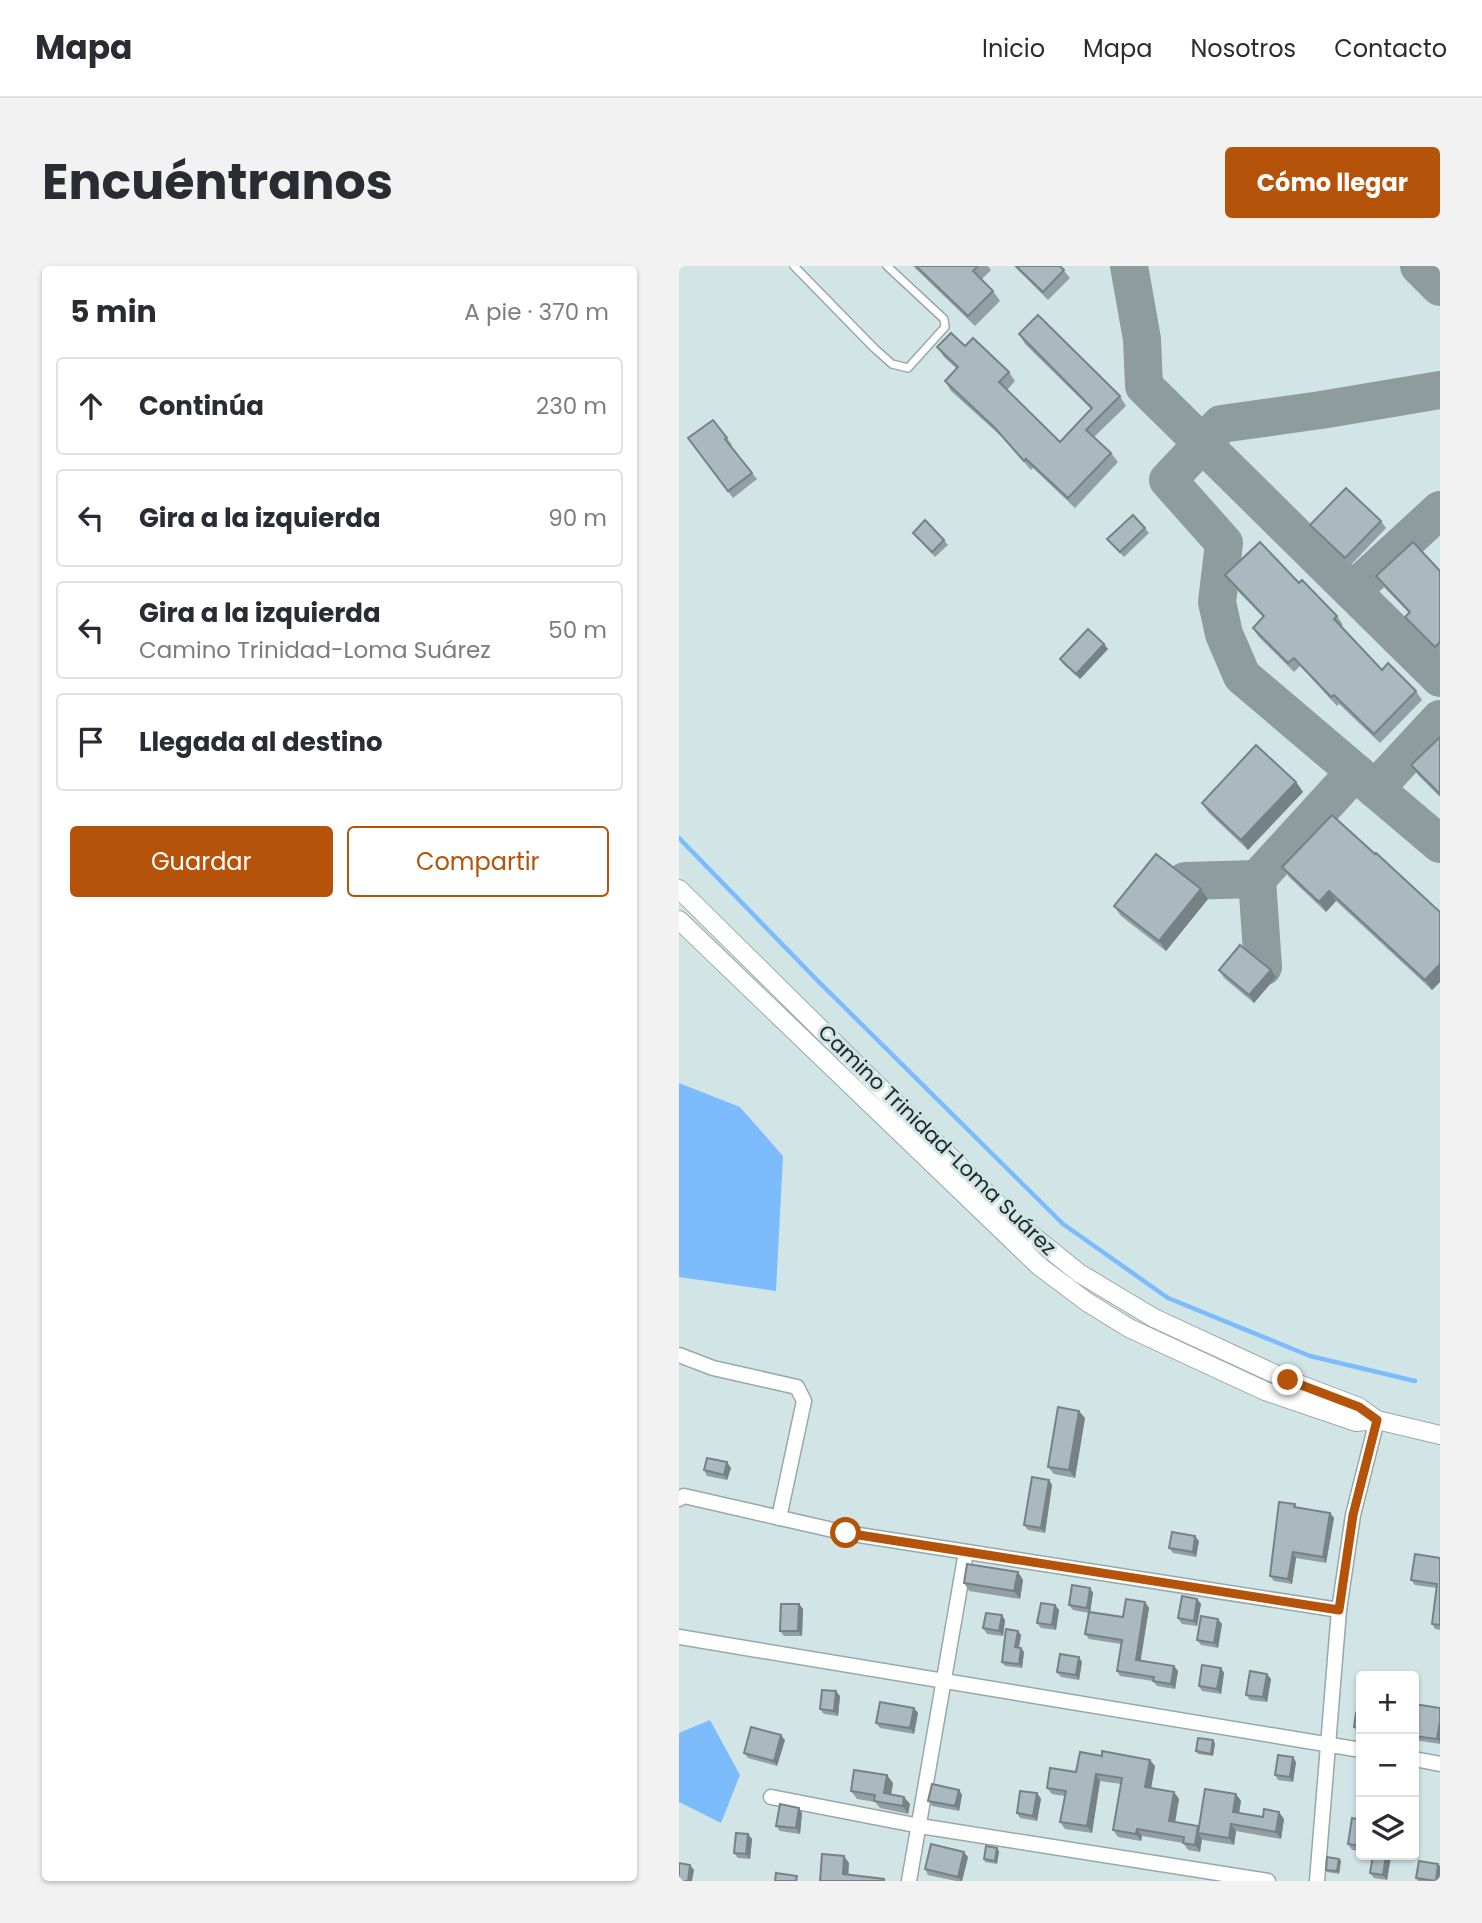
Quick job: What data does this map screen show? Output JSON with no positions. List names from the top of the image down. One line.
{"streets":{"street":["Camino Trinidad-Loma Suárez"]},"page":{"header":"Mapa","nav":["Inicio","Mapa","Nosotros","Contacto"],"title":"Encuéntranos","buttons":["Cómo llegar",["Guardar","Compartir"]],"heading":["5 min","A pie · 370 m"],"list":[["Continúa","230 m"],["Gira a la izquierda","90 m"],["Gira a la izquierda","Camino Trinidad-Loma Suárez","50 m"],"Llegada al destino"],"map_buttons":["+","−"]}}
